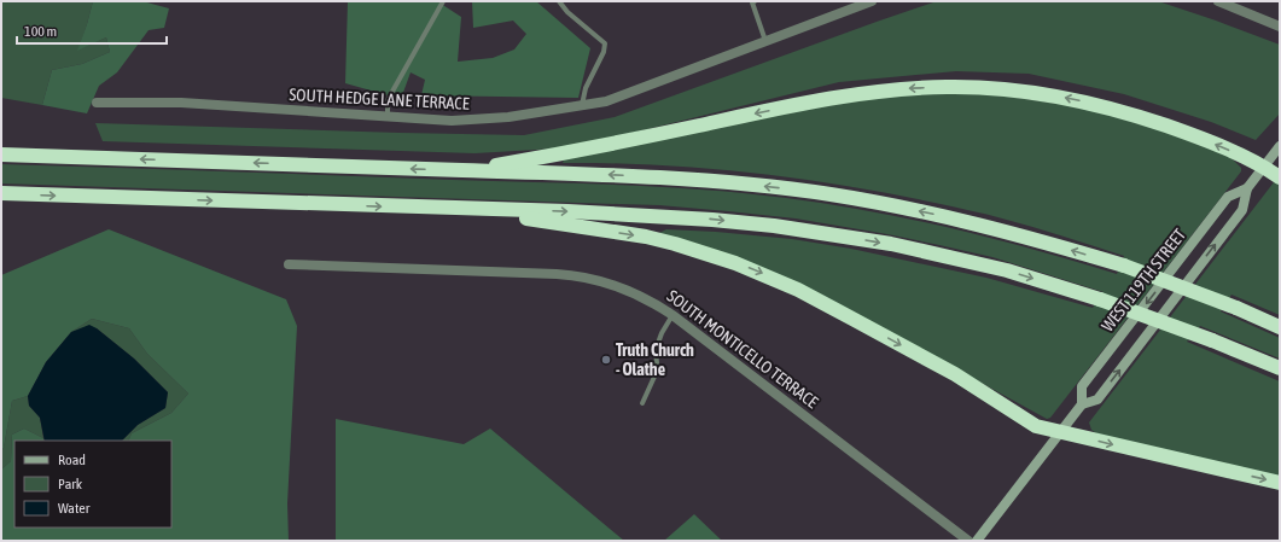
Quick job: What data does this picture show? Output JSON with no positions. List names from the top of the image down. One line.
{"streets":{"main road":["WEST 119TH STREET"],"street":["SOUTH HEDGE LANE TERRACE","SOUTH MONTICELLO TERRACE"]},"places":["Truth Church - Olathe"],"legend":["Road","Park","Water"],"scale_bar":"100 m"}
